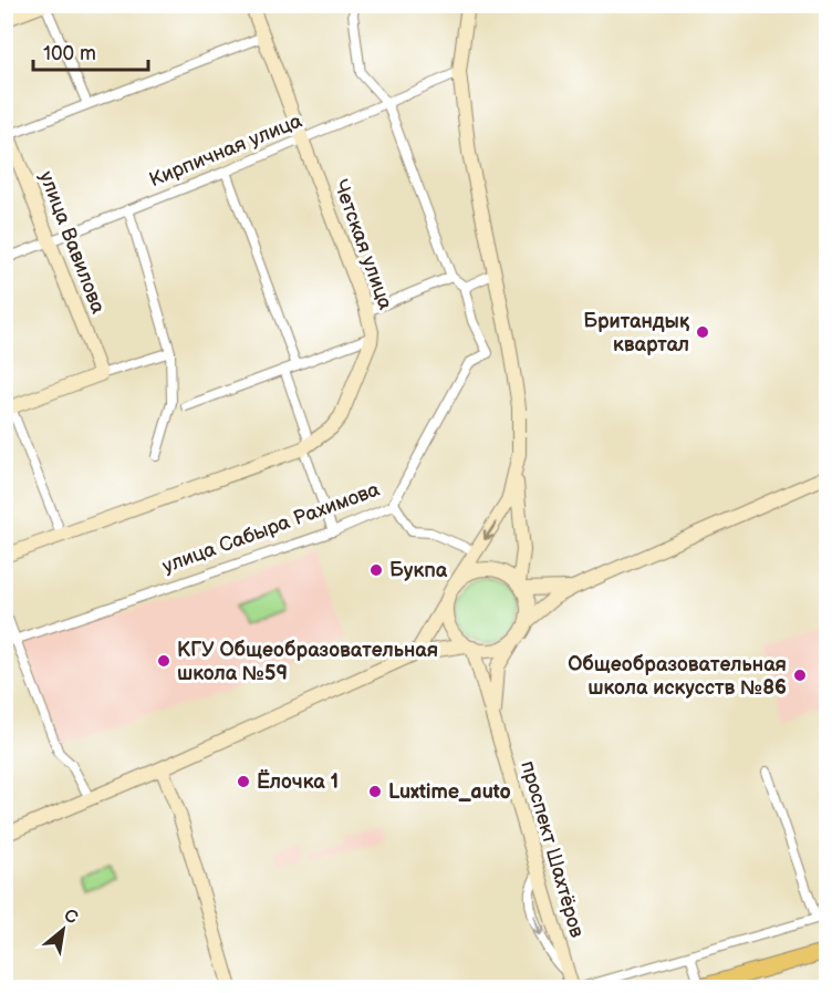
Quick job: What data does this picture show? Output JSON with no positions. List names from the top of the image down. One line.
{"streets":{"main road":["улица Вавилова","Четская улица","проспект Шахтёров"],"street":["Кирпичная улица","улица Сабыра Рахимова"]},"crossings":[["Кирпичная улица","улица Вавилова"],["Кирпичная улица","Четская улица"]],"places":["Британдық квартал","Букпа","КГУ Общеобразовательная школа №59","Общеобразовательная школа искусств №86","Ёлочка 1","Luxtime_auto"],"scale_bar":"100 m","north":"top right"}
